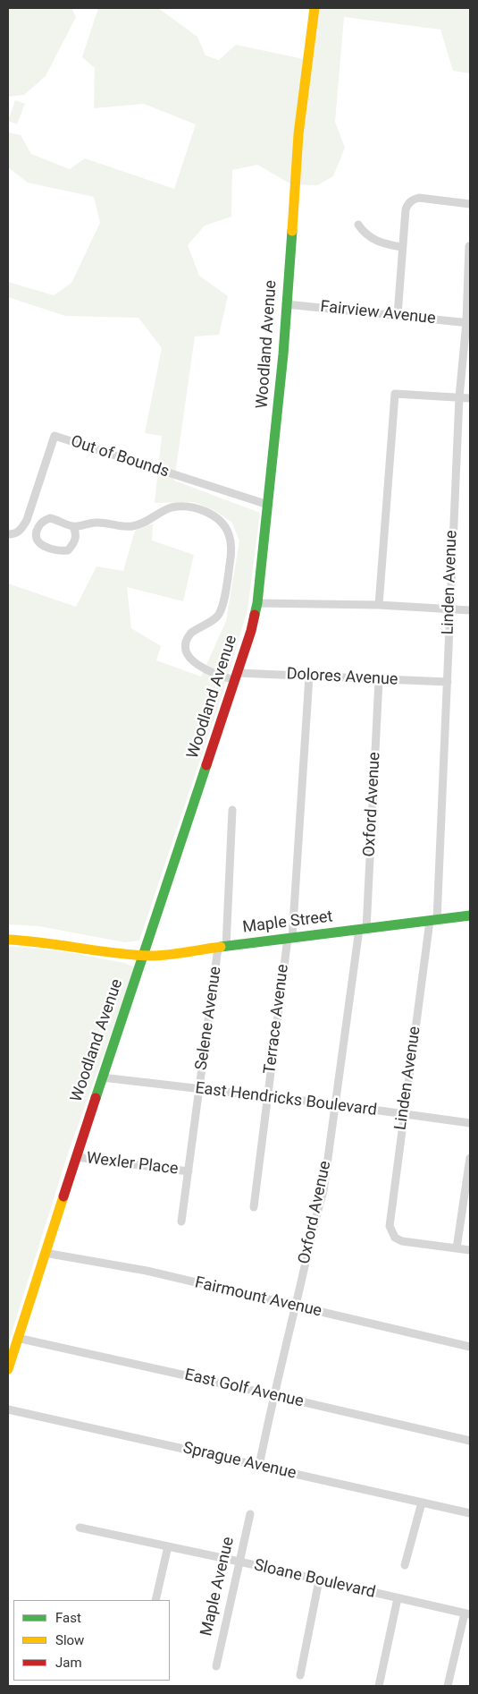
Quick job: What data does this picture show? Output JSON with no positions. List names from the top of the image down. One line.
{"streets":{"street":["Fairview Avenue","Woodland Avenue","Out of Bounds","Linden Avenue","Dolores Avenue","Oxford Avenue","Maple Street","Selene Avenue","Terrace Avenue","East Hendricks Boulevard","Wexler Place","Fairmount Avenue","East Golf Avenue","Sprague Avenue","Sloane Boulevard","Maple Avenue"]},"crossings":[["Fairview Avenue","Woodland Avenue"],["Fairview Avenue","Linden Avenue"],["Woodland Avenue","Out of Bounds"],["Woodland Avenue","Dolores Avenue"],["Woodland Avenue","Maple Street"],["Woodland Avenue","East Hendricks Boulevard"],["Woodland Avenue","Wexler Place"],["Woodland Avenue","Fairmount Avenue"],["Woodland Avenue","East Golf Avenue"],["Linden Avenue","Dolores Avenue"],["Linden Avenue","Maple Street"],["Linden Avenue","East Hendricks Boulevard"],["Dolores Avenue","Oxford Avenue"],["Dolores Avenue","Terrace Avenue"],["Oxford Avenue","Maple Street"],["Oxford Avenue","East Hendricks Boulevard"],["Oxford Avenue","Fairmount Avenue"],["Oxford Avenue","East Golf Avenue"],["Oxford Avenue","Sprague Avenue"],["Maple Street","Selene Avenue"],["Maple Street","Terrace Avenue"],["Selene Avenue","East Hendricks Boulevard"],["Selene Avenue","Wexler Place"],["Terrace Avenue","East Hendricks Boulevard"],["Sloane Boulevard","Maple Avenue"]],"legend":["Fast","Slow","Jam"]}
